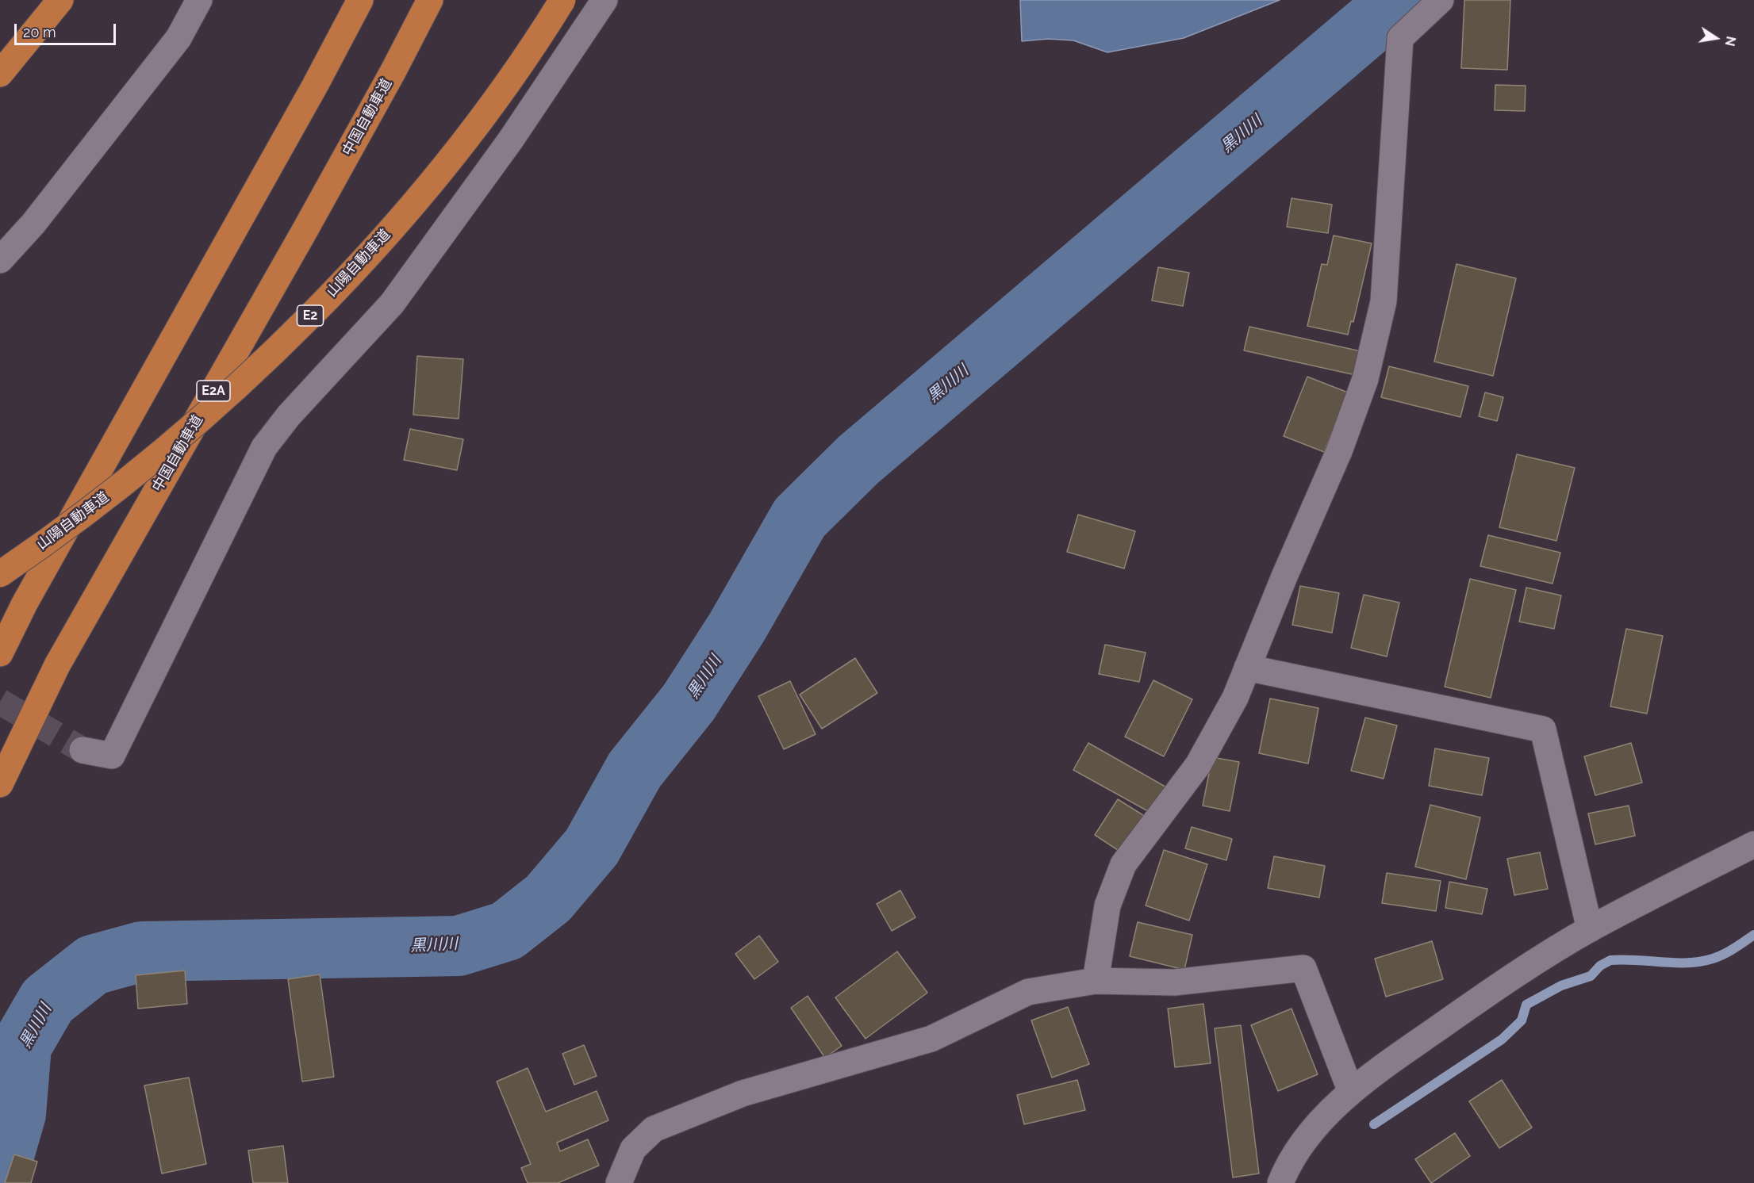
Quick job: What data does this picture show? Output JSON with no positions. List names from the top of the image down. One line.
{"streets":{"highway":["中国自動車道","山陽自動車道","E2","E2A"]},"water":["黒川川"],"scale_bar":"20 m","north":"right"}
